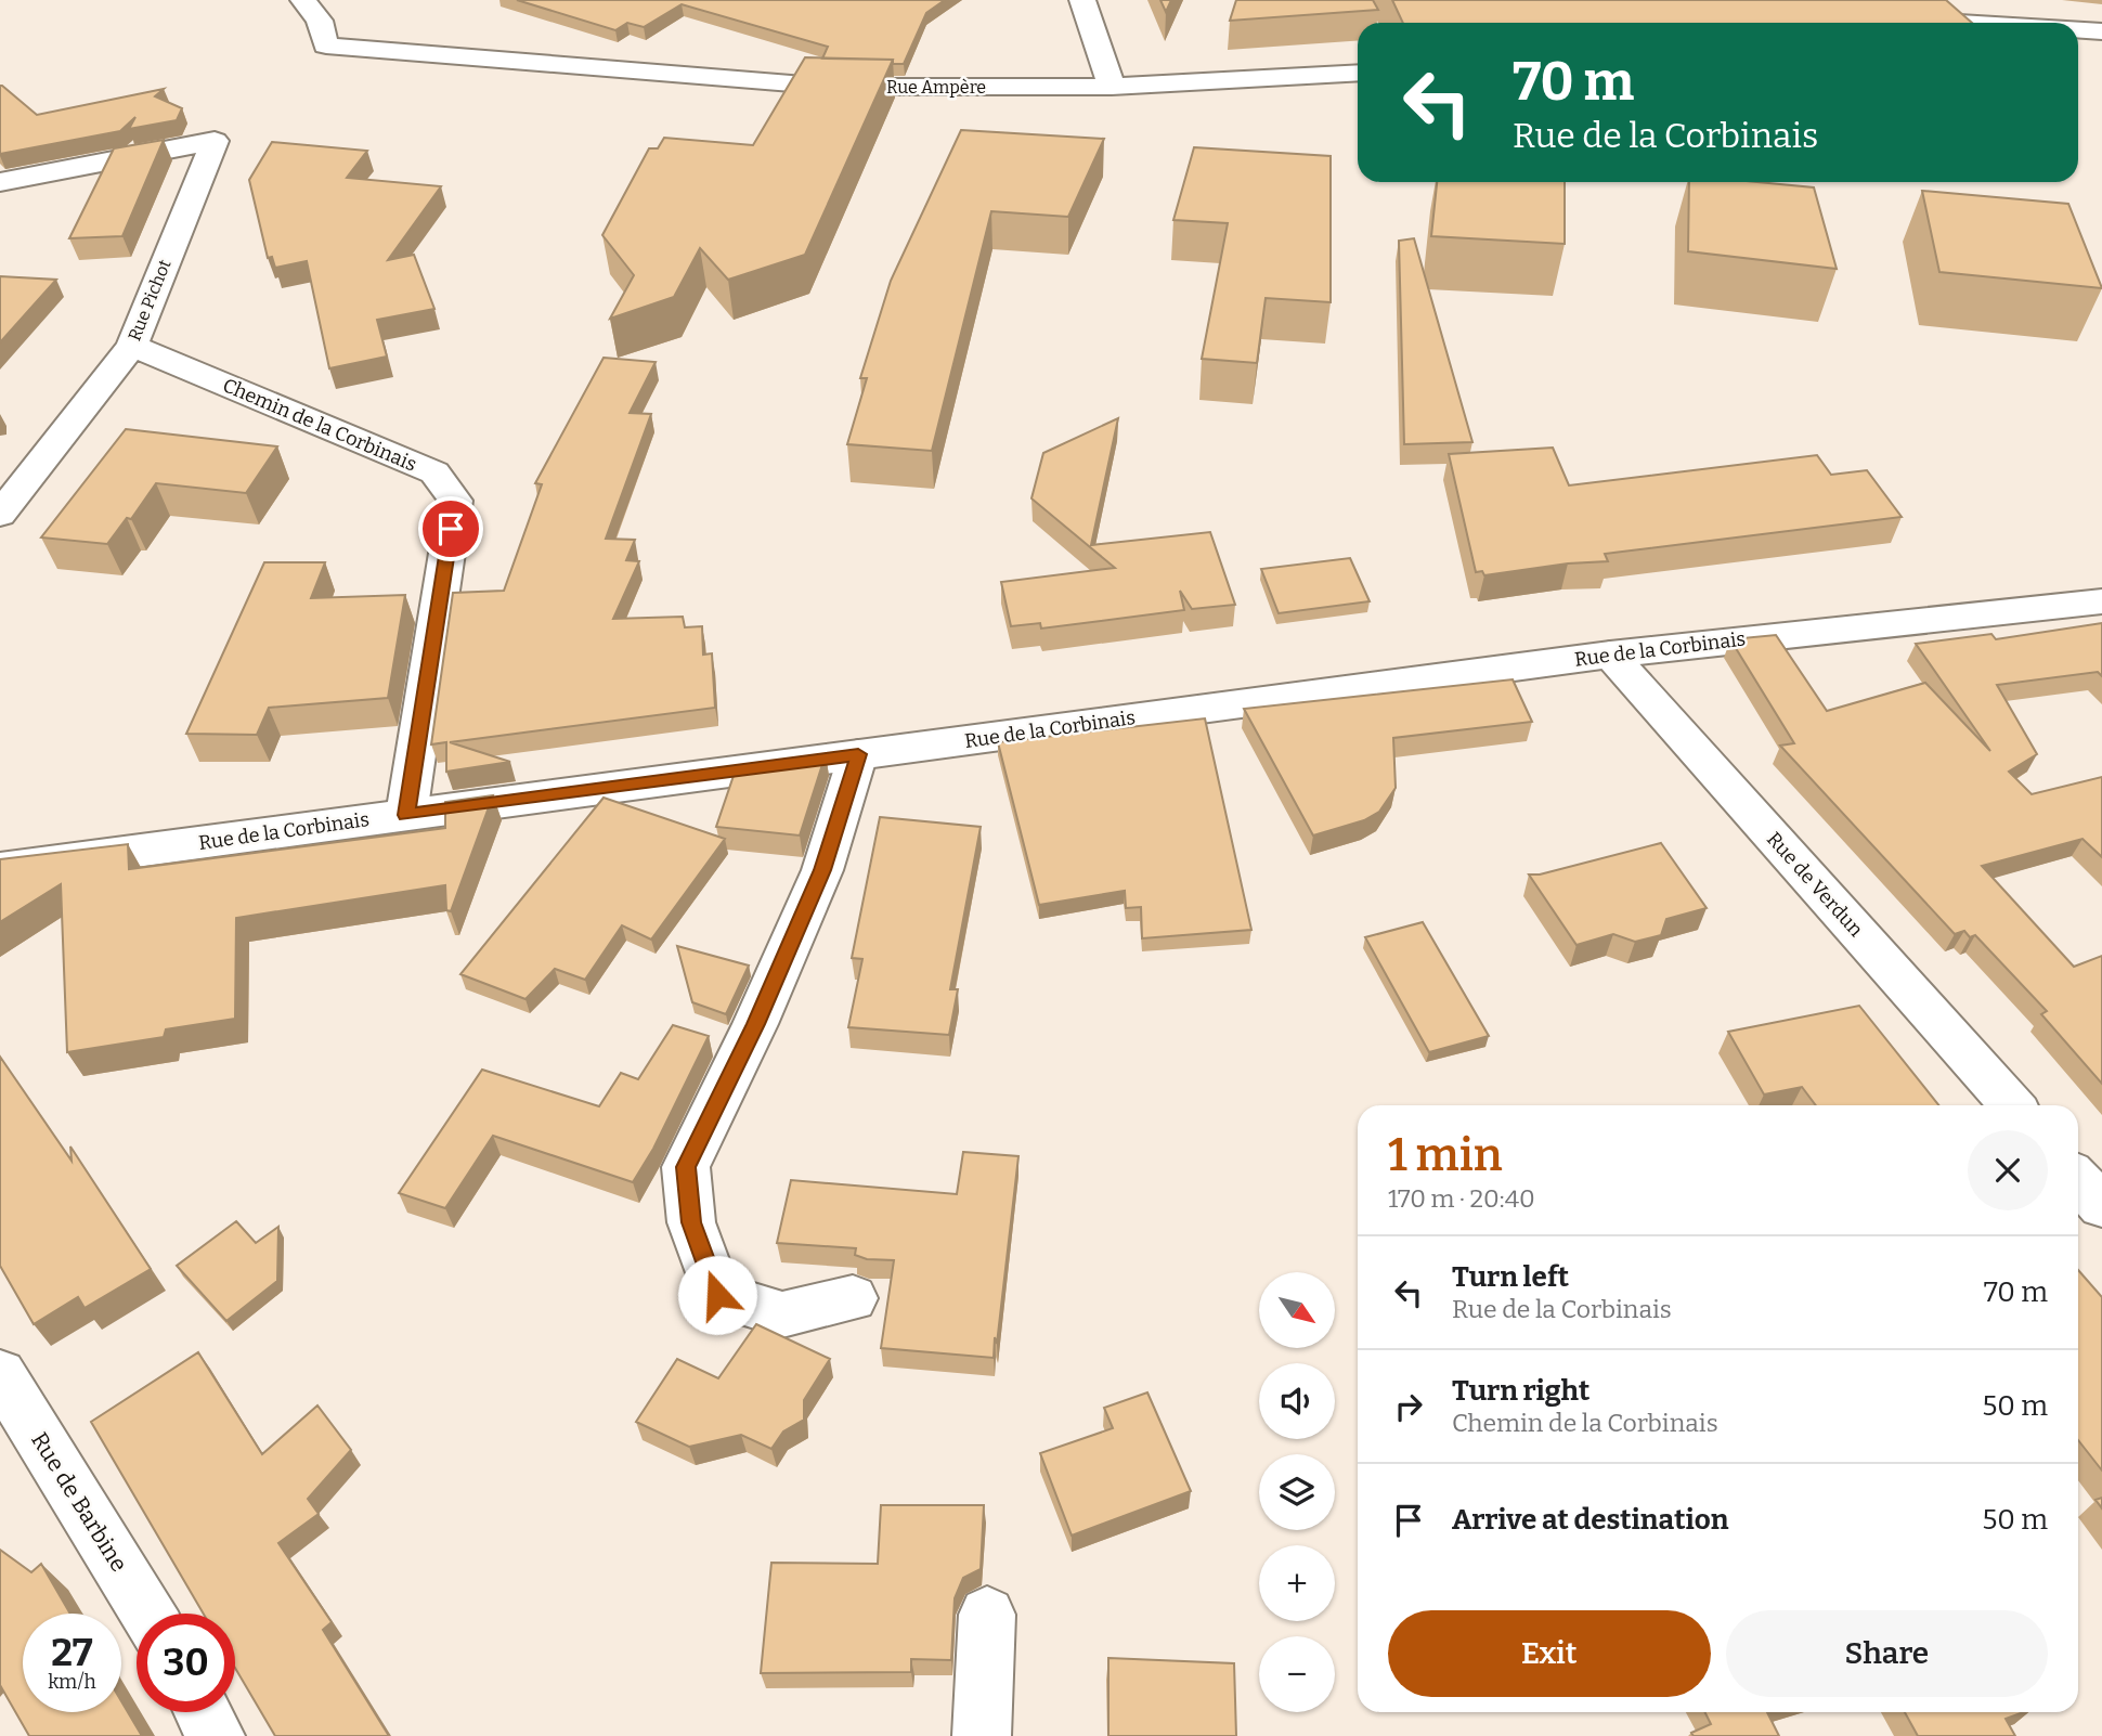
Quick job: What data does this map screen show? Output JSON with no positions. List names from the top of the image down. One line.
{"streets":{"street":["Rue Ampère","Rue Pichot","Chemin de la Corbinais","Rue de la Corbinais","Rue de Verdun","Rue de Barbine"]},"crossings":[["Rue Pichot","Chemin de la Corbinais"],["Chemin de la Corbinais","Rue de la Corbinais"],["Rue de la Corbinais","Rue de Verdun"]],"north":"bottom right","page":{"turn":["70 m","Rue de la Corbinais"],"heading":["1 min","170 m · 20:40"],"list":[{"name":"Turn left","note":"Rue de la Corbinais","value":"70 m"},{"name":"Turn right","note":"Chemin de la Corbinais","value":"50 m"},{"name":"Arrive at destination","value":"50 m"}],"map_buttons":["+","−"],"buttons":["Exit","Share"],"speed":"27 km/h","limit":"30"}}
